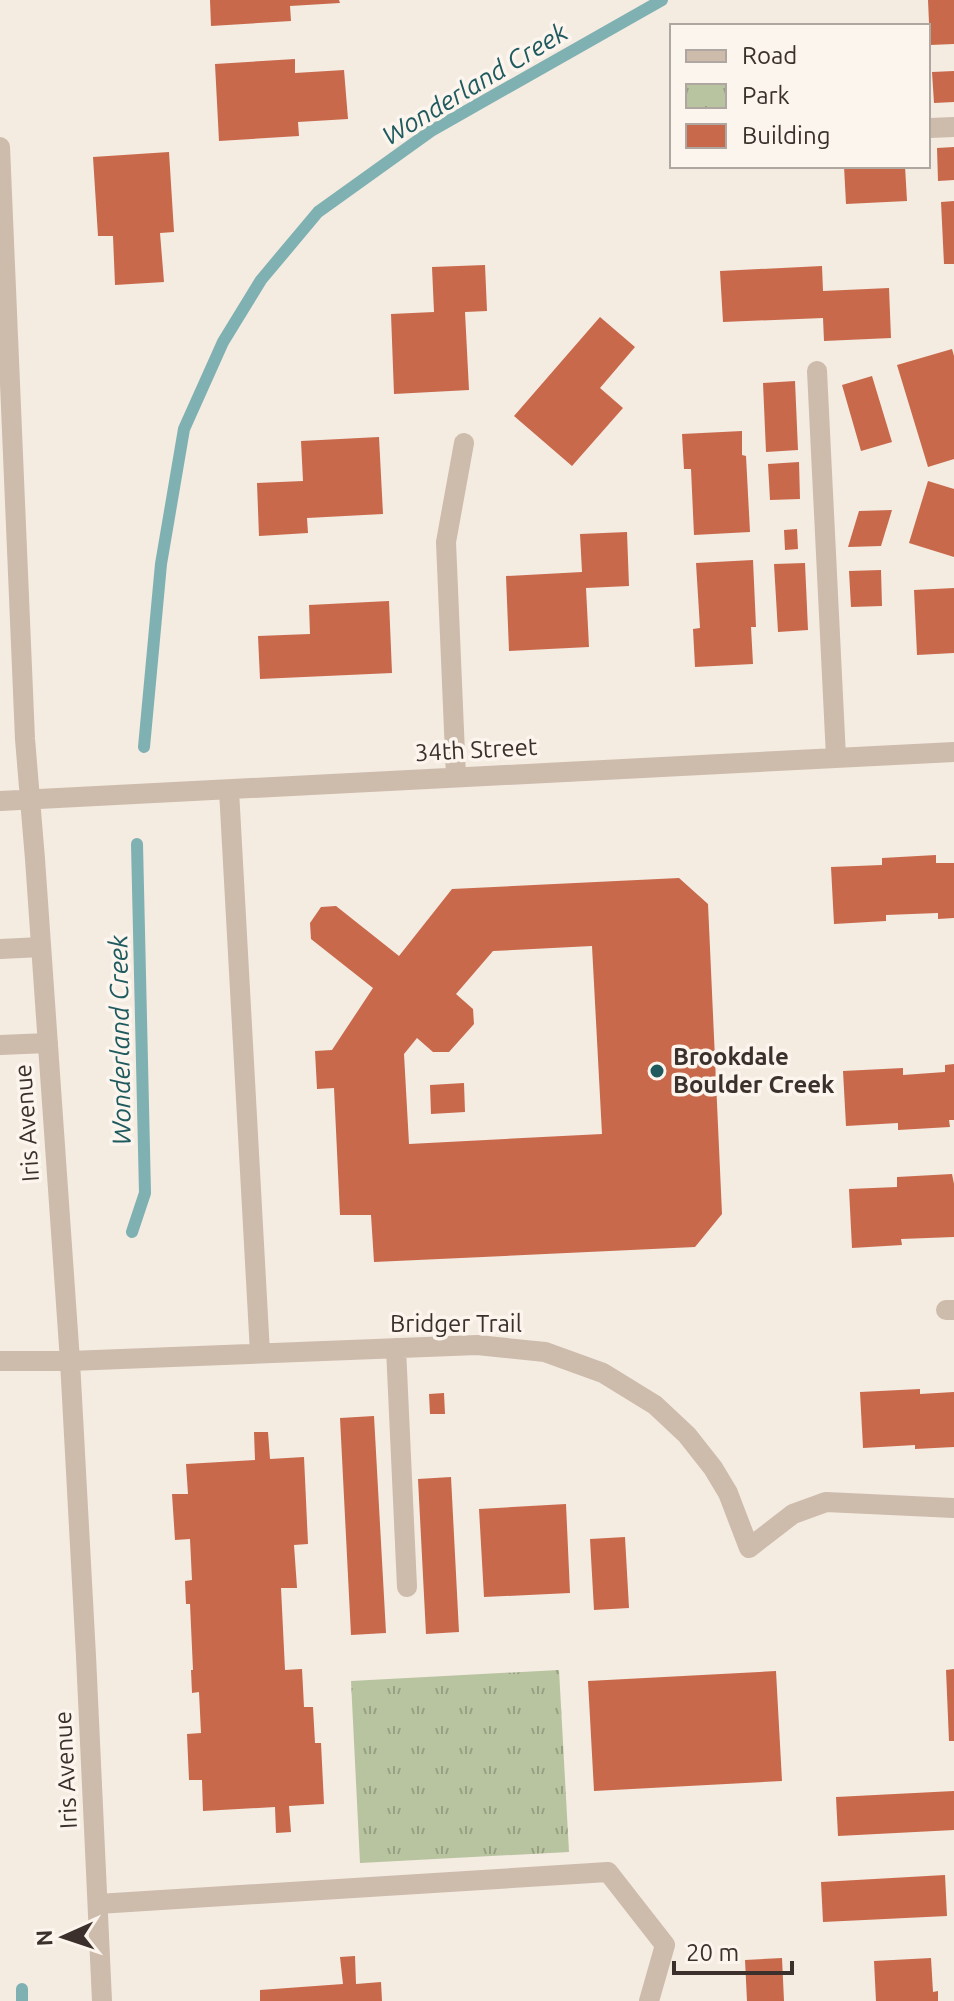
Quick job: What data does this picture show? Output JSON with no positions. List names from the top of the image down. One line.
{"streets":{"street":["34th Street","Iris Avenue","Bridger Trail"]},"crossings":[["34th Street","Iris Avenue"],["Iris Avenue","Bridger Trail"]],"water":["Wonderland Creek"],"places":["Brookdale Boulder Creek"],"legend":["Road","Park","Building"],"scale_bar":"20 m","north":"left"}
